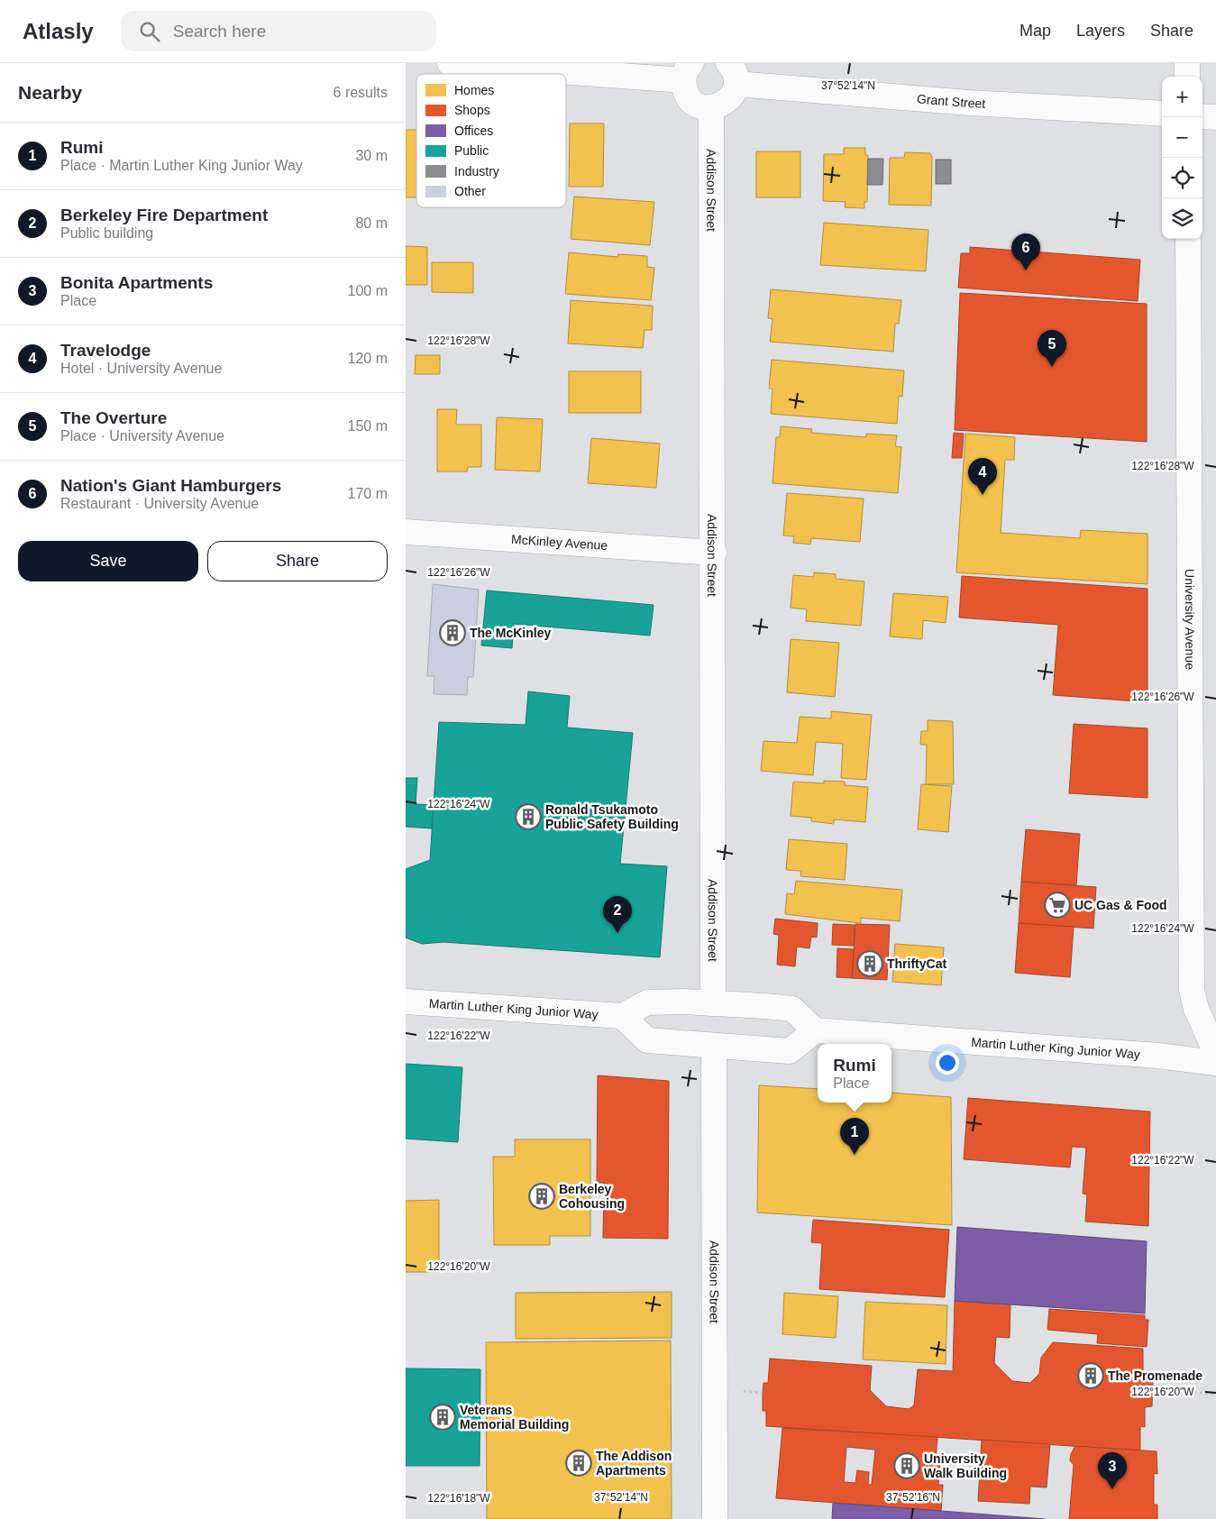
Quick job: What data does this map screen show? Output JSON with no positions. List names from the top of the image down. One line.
{"streets":{"street":["Grant Street","Addison Street","McKinley Avenue","University Avenue","Martin Luther King Junior Way"]},"crossings":[["Addison Street","McKinley Avenue"]],"places":{"building":["The McKinley","Ronald Tsukamoto Public Safety Building","ThriftyCat","Berkeley Cohousing","The Promenade","Veterans Memorial Building","The Addison Apartments","University Walk Building"],"supermarket":["UC Gas & Food"]},"legend":["Homes","Shops","Offices","Public","Industry","Other"],"page":{"header":"Atlasly","search":"Search here","nav":["Map","Layers","Share"],"heading":["Nearby","6 results"],"map_buttons":["+","−"],"list":[{"mark":"1","name":"Rumi","note":"Place · Martin Luther King Junior Way","value":"30 m"},{"mark":"2","name":"Berkeley Fire Department","note":"Public building","value":"80 m"},{"mark":"3","name":"Bonita Apartments","note":"Place","value":"100 m"},{"mark":"4","name":"Travelodge","note":"Hotel · University Avenue","value":"120 m"},{"mark":"5","name":"The Overture","note":"Place · University Avenue","value":"150 m"},{"mark":"6","name":"Nation's Giant Hamburgers","note":"Restaurant · University Avenue","value":"170 m"}],"pins":["6","5","4","2","1","3"],"buttons":["Save","Share"],"popup":["Rumi","Place"]},"coordinates":["37°52'14\"N","122°16'28\"W","122°16'26\"W","122°16'24\"W","122°16'22\"W","122°16'20\"W","37°52'16\"N","122°16'18\"W"]}
